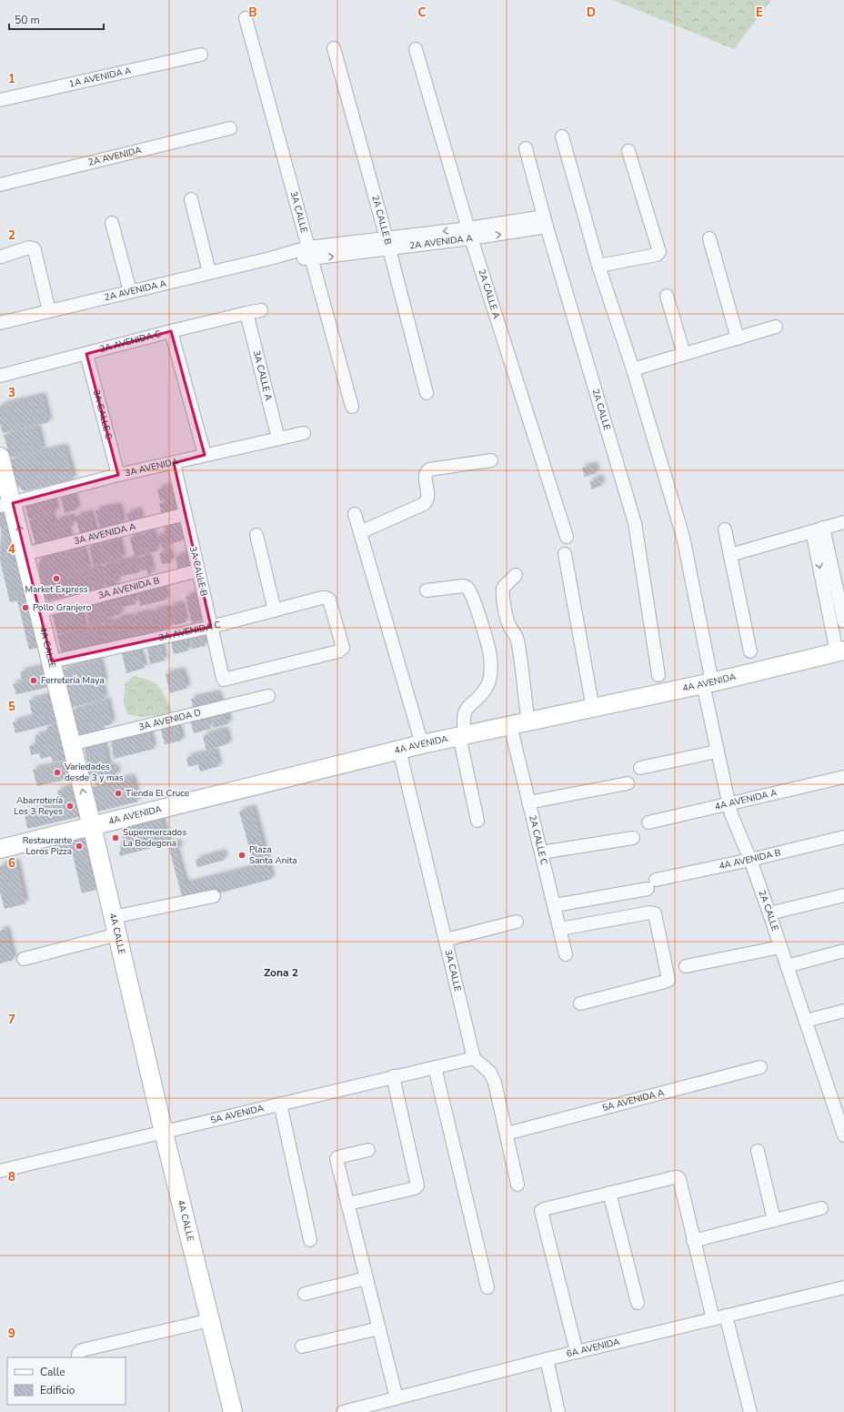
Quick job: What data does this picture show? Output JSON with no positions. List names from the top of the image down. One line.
{"streets":{"main road":["4A CALLE","4A AVENIDA"],"street":["1A AVENIDA A","2A AVENIDA","3A CALLE","2A CALLE B","2A AVENIDA A","2A CALLE A","2A AVENIDA C","3A CALLE A","2A CALLE","3A CALLE C","3A AVENIDA","3A AVENIDA A","3A CALLE B","3A AVENIDA B","3A AVENIDA C","3A AVENIDA D","4A AVENIDA A","2A CALLE C","4A AVENIDA B","5A AVENIDA A","5A AVENIDA","6A AVENIDA"]},"crossings":[["3A CALLE","2A AVENIDA A"],["3A CALLE","4A AVENIDA"],["3A CALLE","5A AVENIDA"],["2A CALLE B","2A AVENIDA A"],["2A AVENIDA A","2A CALLE A"],["2A AVENIDA A","2A CALLE"],["2A AVENIDA C","3A CALLE A"],["2A AVENIDA C","3A CALLE C"],["3A CALLE A","3A AVENIDA"],["2A CALLE","4A AVENIDA"],["2A CALLE","4A AVENIDA A"],["2A CALLE","4A AVENIDA B"],["3A CALLE C","3A AVENIDA"],["3A AVENIDA","3A CALLE B"],["3A AVENIDA","4A CALLE"],["3A AVENIDA A","3A CALLE B"],["3A AVENIDA A","4A CALLE"],["3A CALLE B","3A AVENIDA B"],["3A CALLE B","3A AVENIDA C"],["3A AVENIDA B","4A CALLE"],["3A AVENIDA C","4A CALLE"],["4A CALLE","4A AVENIDA"],["4A CALLE","3A AVENIDA D"],["4A CALLE","5A AVENIDA"],["4A AVENIDA","2A CALLE C"],["2A CALLE C","4A AVENIDA B"]],"districts":["Zona 2"],"places":["Market Express","Pollo Granjero","Ferretería Maya","Variedades desde 3 y mas","Tienda El Cruce","Abarrotería Los 3 Reyes","Supermercados La Bodegona","Restaurante Loros Pizza","Plaza Santa Anita"],"legend":["Calle","Edificio"],"scale_bar":"50 m","grid":{"columns":["B","C","D","E"],"rows":["1","2","3","4","5","6","7","8","9"]}}
